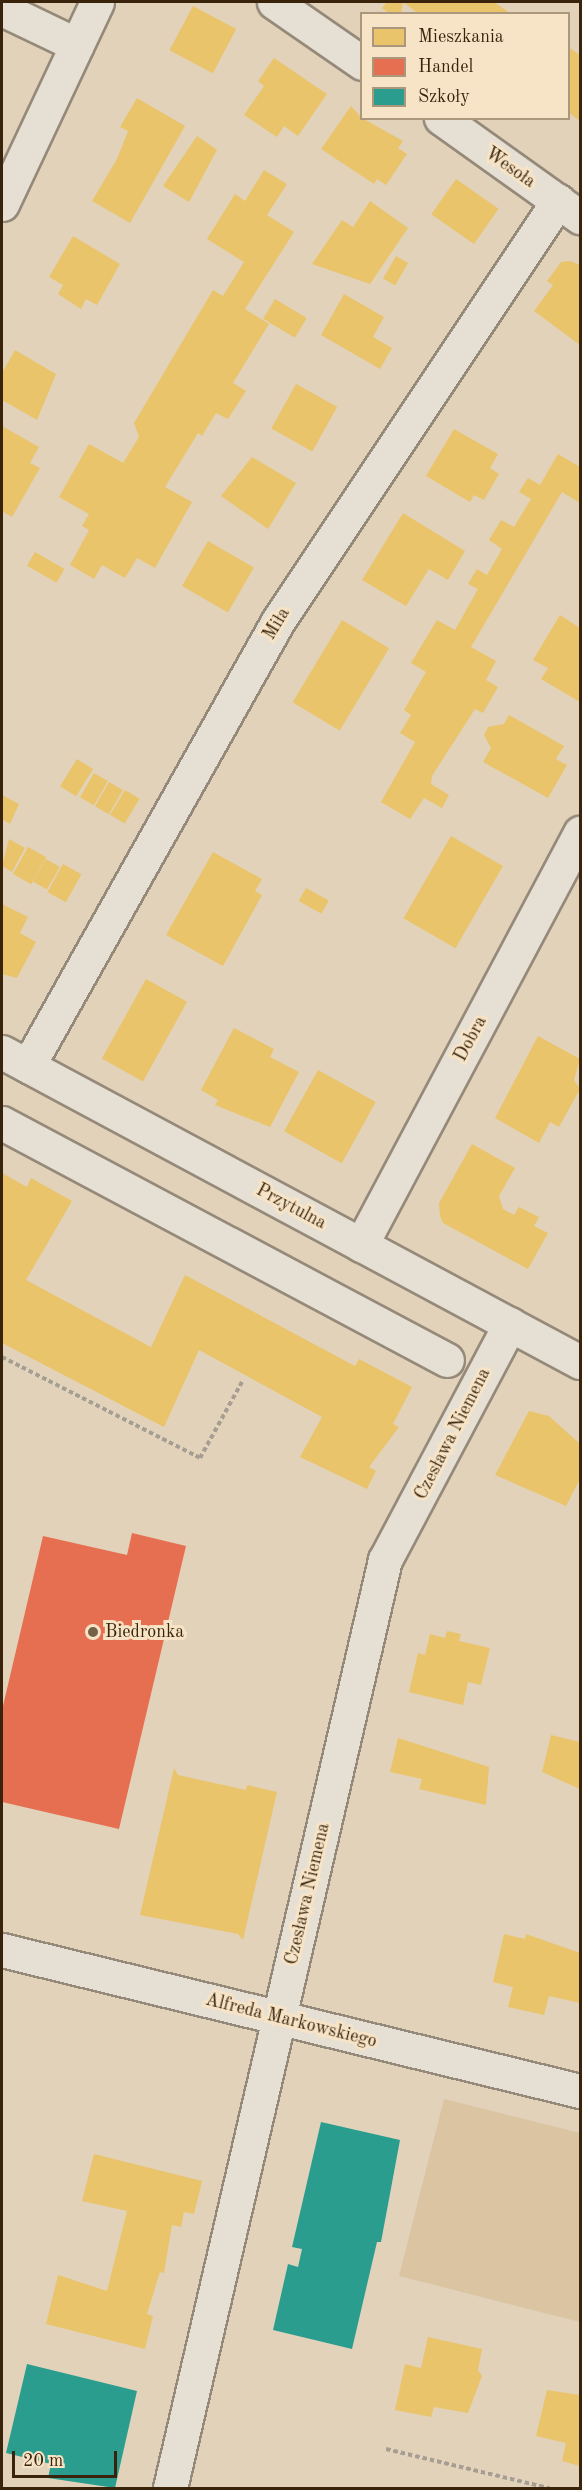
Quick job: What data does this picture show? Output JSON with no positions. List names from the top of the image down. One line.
{"streets":{"street":["Wesoła","Miła","Dobra","Przytulna","Czesława Niemena","Alfreda Markowskiego"]},"crossings":[["Wesoła","Miła"],["Miła","Przytulna"],["Dobra","Przytulna"],["Przytulna","Czesława Niemena"],["Czesława Niemena","Alfreda Markowskiego"]],"places":["Biedronka"],"legend":["Mieszkania","Handel","Szkoły"],"scale_bar":"20 m"}
